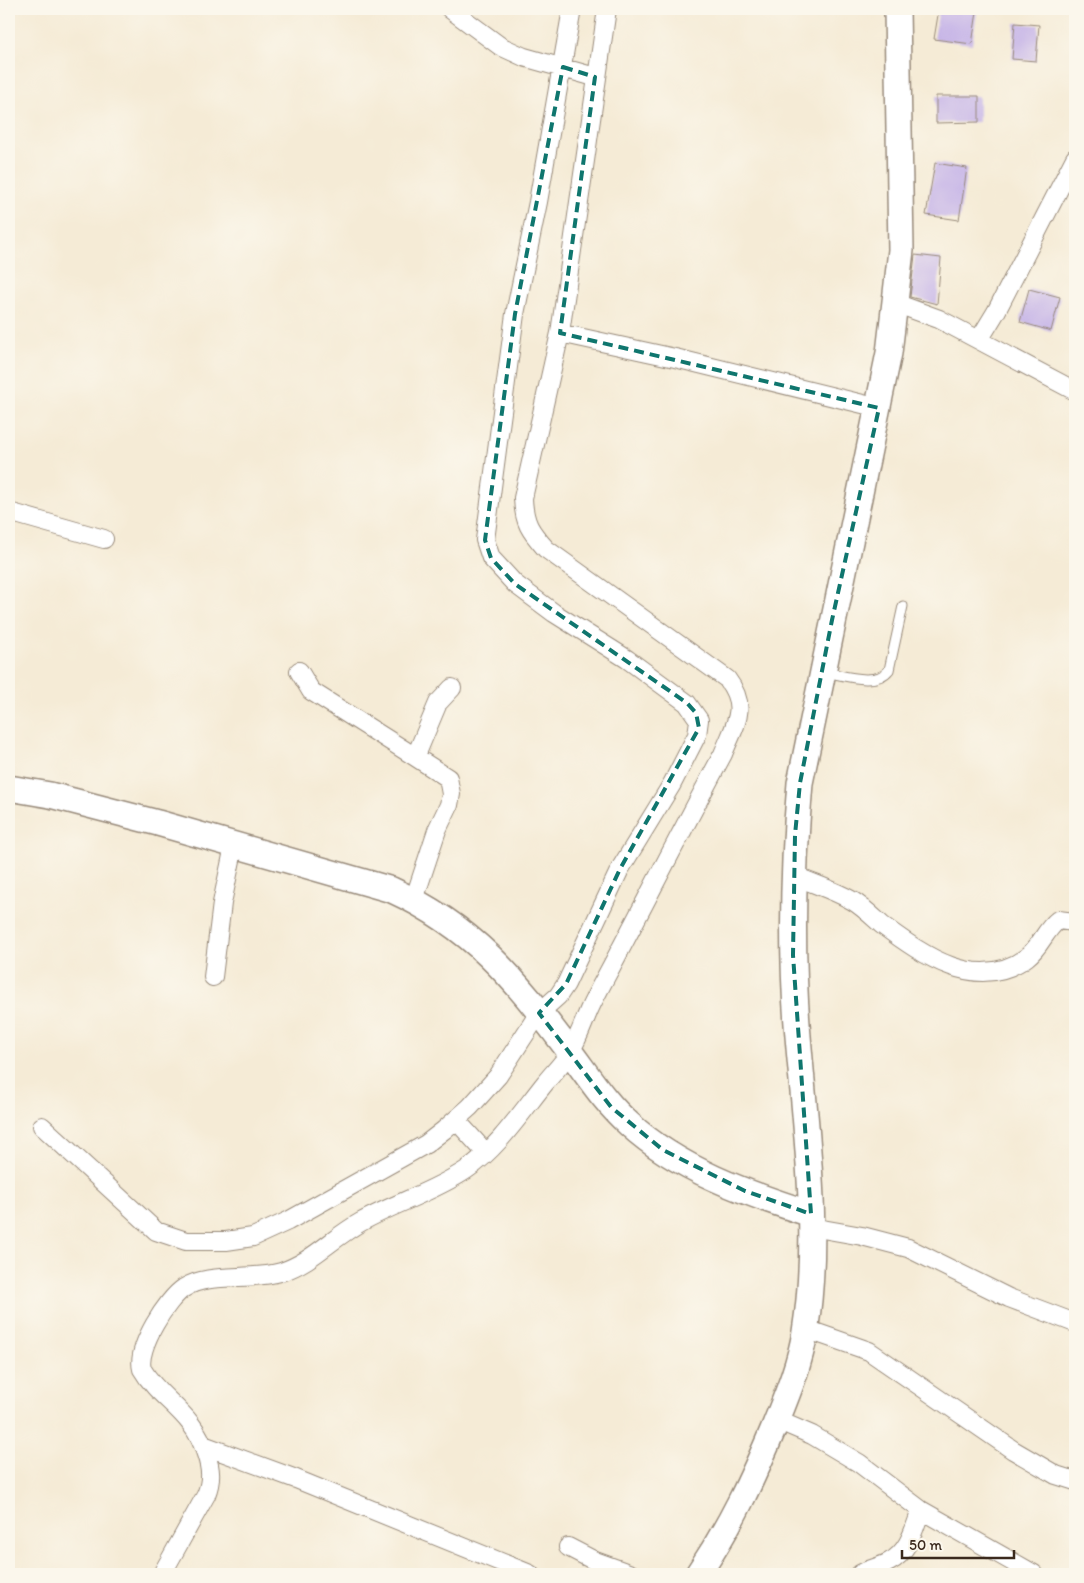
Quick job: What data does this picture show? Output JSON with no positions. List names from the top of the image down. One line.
{"scale_bar":"50 m"}
